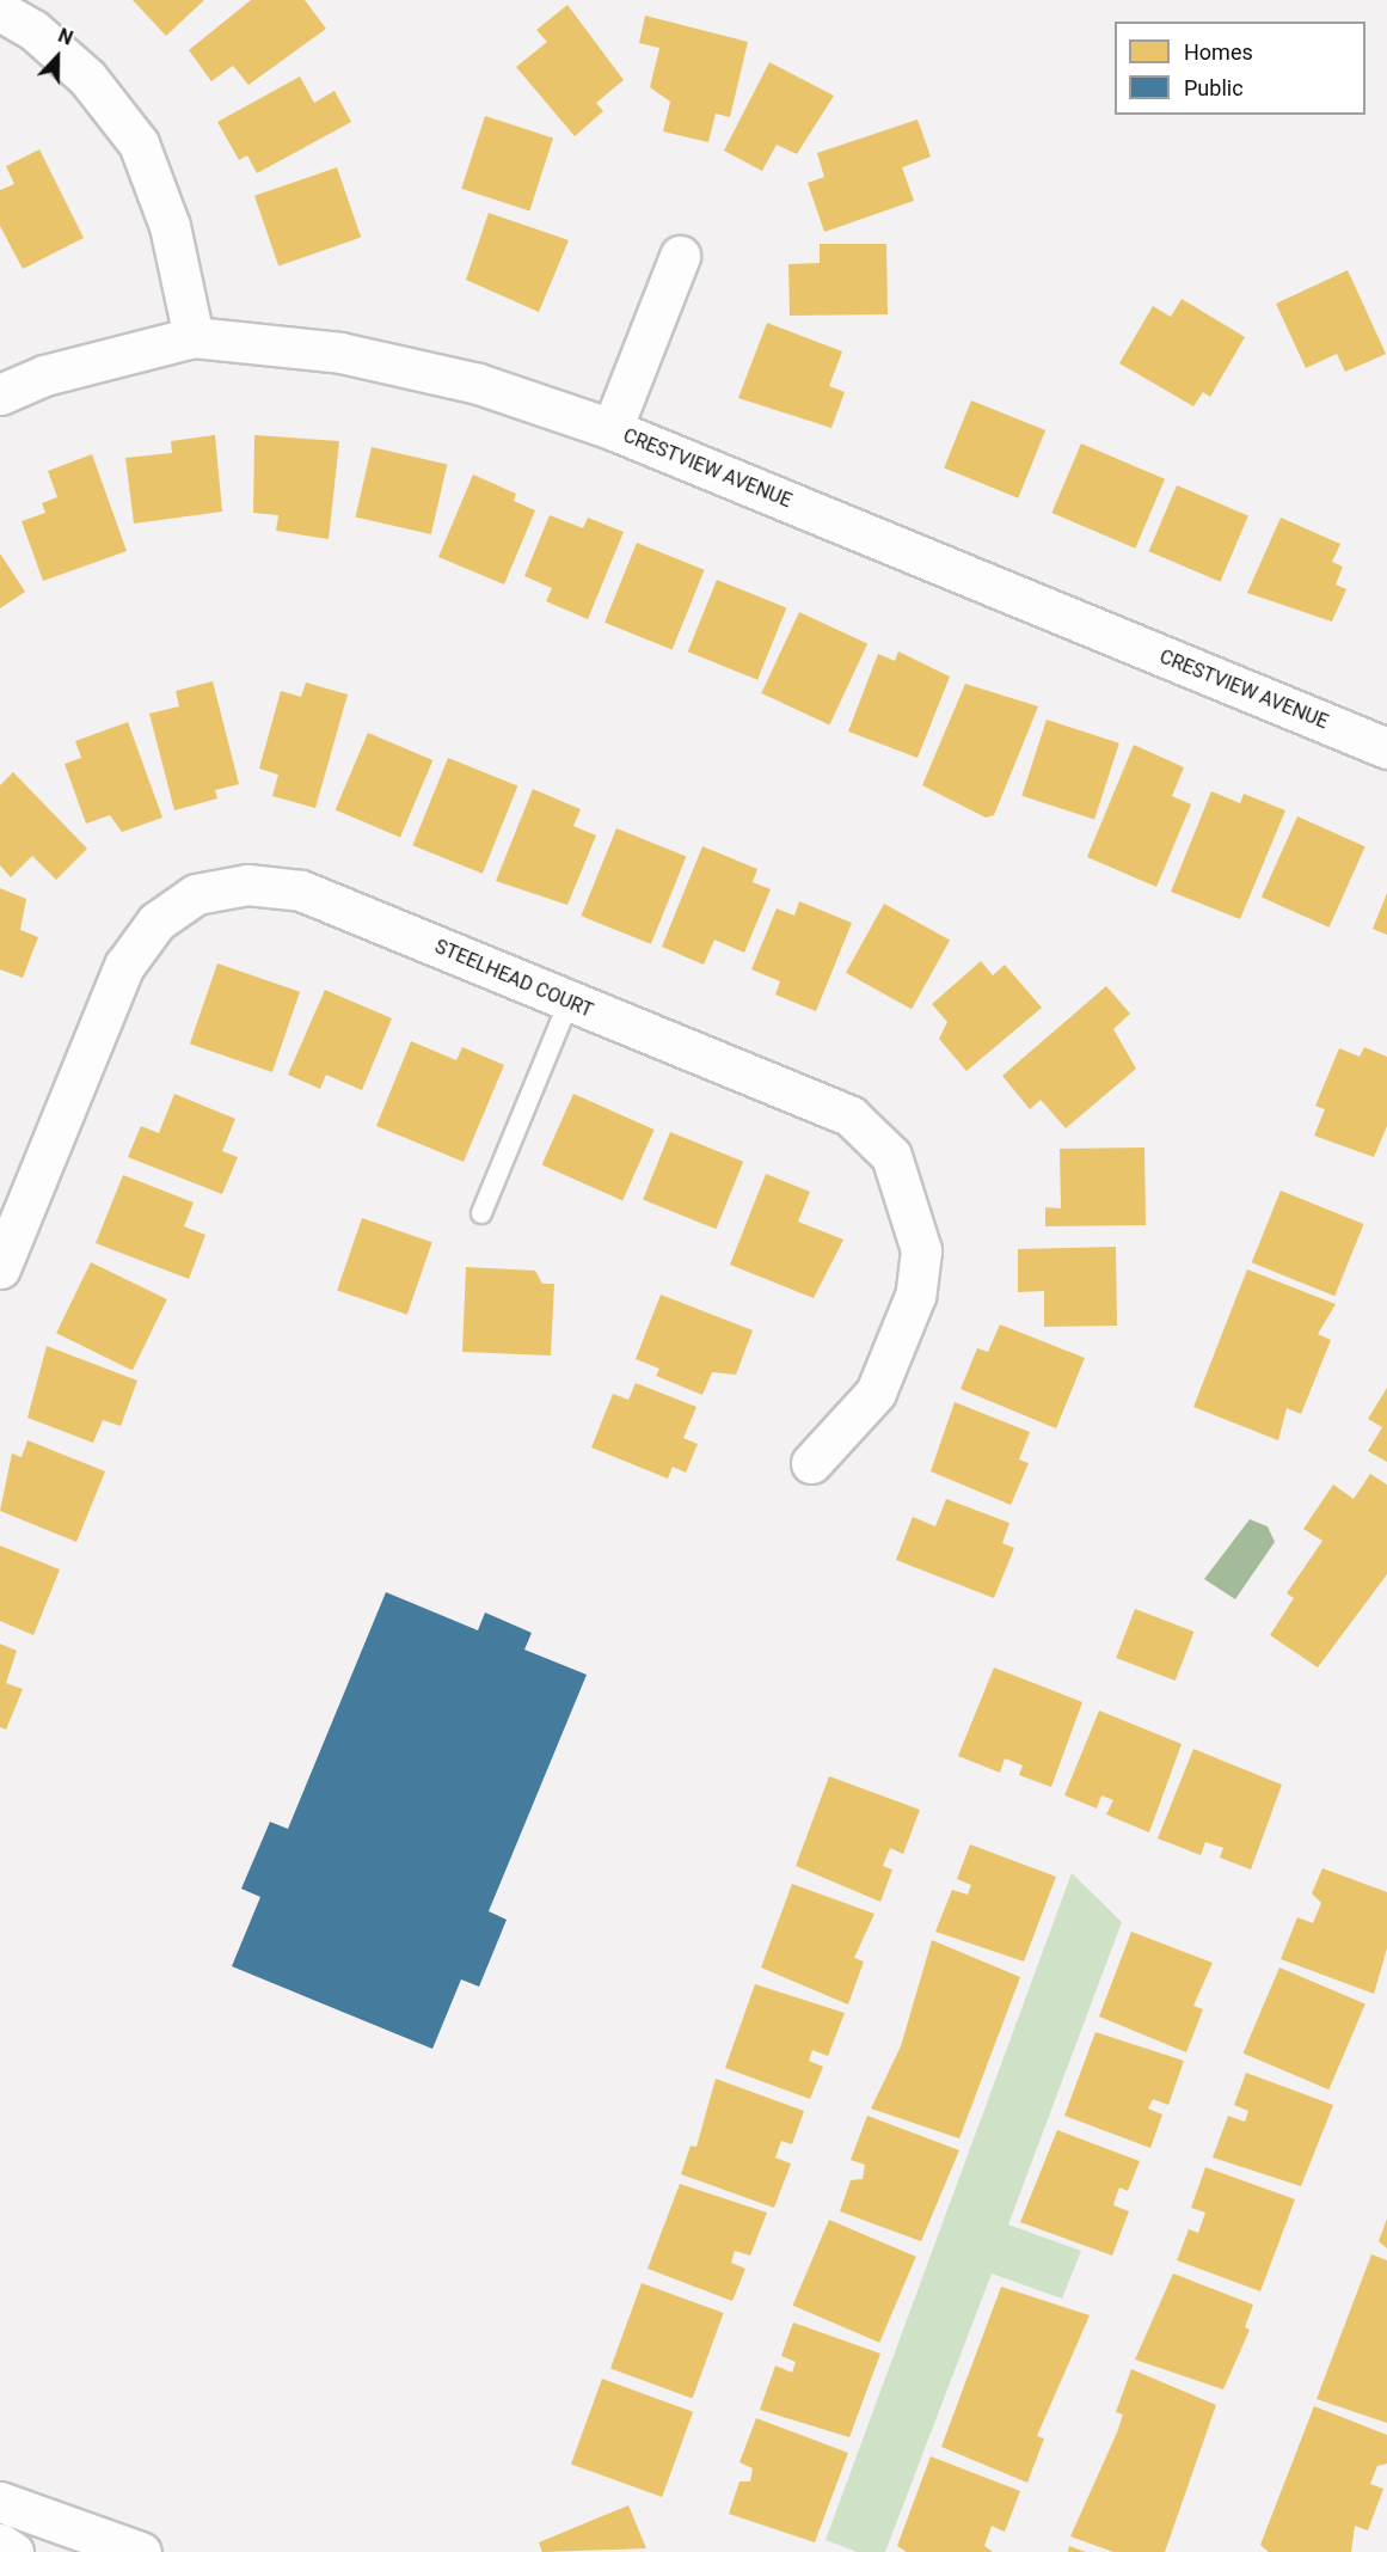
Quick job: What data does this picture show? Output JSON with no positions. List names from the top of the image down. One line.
{"streets":{"street":["CRESTVIEW AVENUE","STEELHEAD COURT"]},"legend":["Homes","Public"],"north":"top"}
